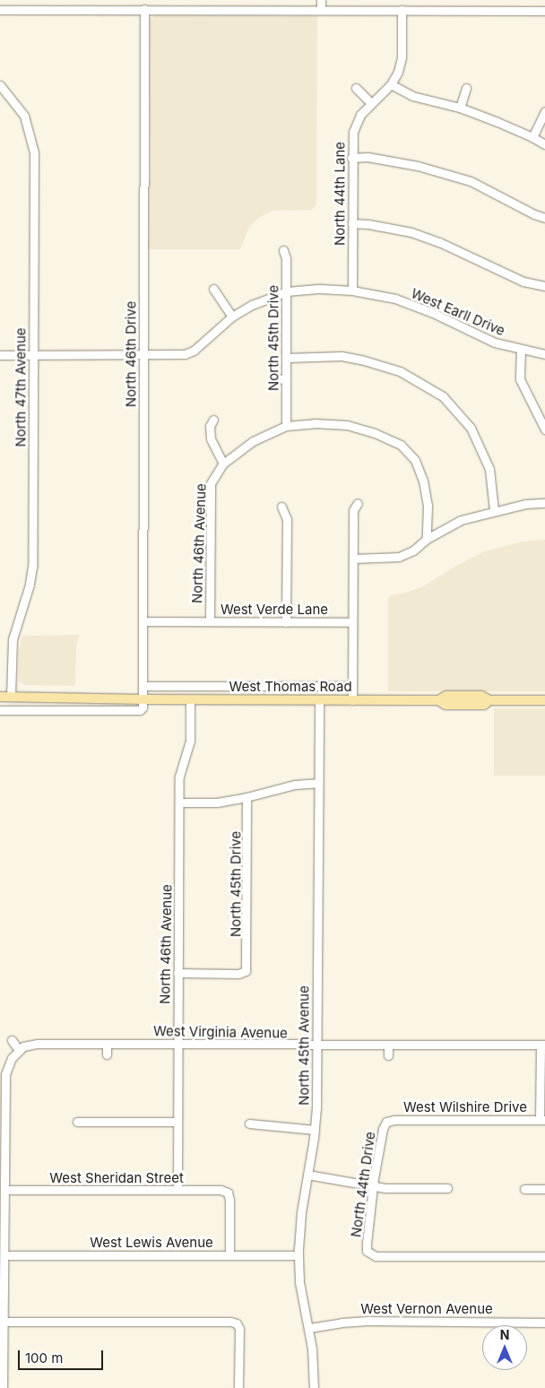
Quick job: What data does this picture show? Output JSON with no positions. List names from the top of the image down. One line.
{"streets":{"main road":["West Thomas Road"],"street":["North 44th Lane","West Earll Drive","North 45th Drive","North 46th Drive","North 47th Avenue","North 46th Avenue","West Verde Lane","West Virginia Avenue","North 45th Avenue","West Wilshire Drive","West Sheridan Street","North 44th Drive","West Lewis Avenue","West Vernon Avenue"]},"crossings":[["North 44th Lane","West Earll Drive"],["West Earll Drive","North 45th Drive"],["West Earll Drive","North 46th Drive"],["West Earll Drive","North 47th Avenue"],["North 45th Drive","North 46th Avenue"],["North 46th Drive","West Verde Lane"],["North 46th Drive","West Thomas Road"],["North 47th Avenue","West Thomas Road"],["North 46th Avenue","West Verde Lane"],["North 46th Avenue","West Thomas Road"],["North 46th Avenue","West Virginia Avenue"],["North 46th Avenue","West Sheridan Street"],["West Thomas Road","North 45th Avenue"],["West Virginia Avenue","North 45th Avenue"],["North 45th Avenue","West Lewis Avenue"],["North 45th Avenue","West Vernon Avenue"],["West Wilshire Drive","North 44th Drive"],["West Sheridan Street","West Lewis Avenue"]],"scale_bar":"100 m","north":"top"}
